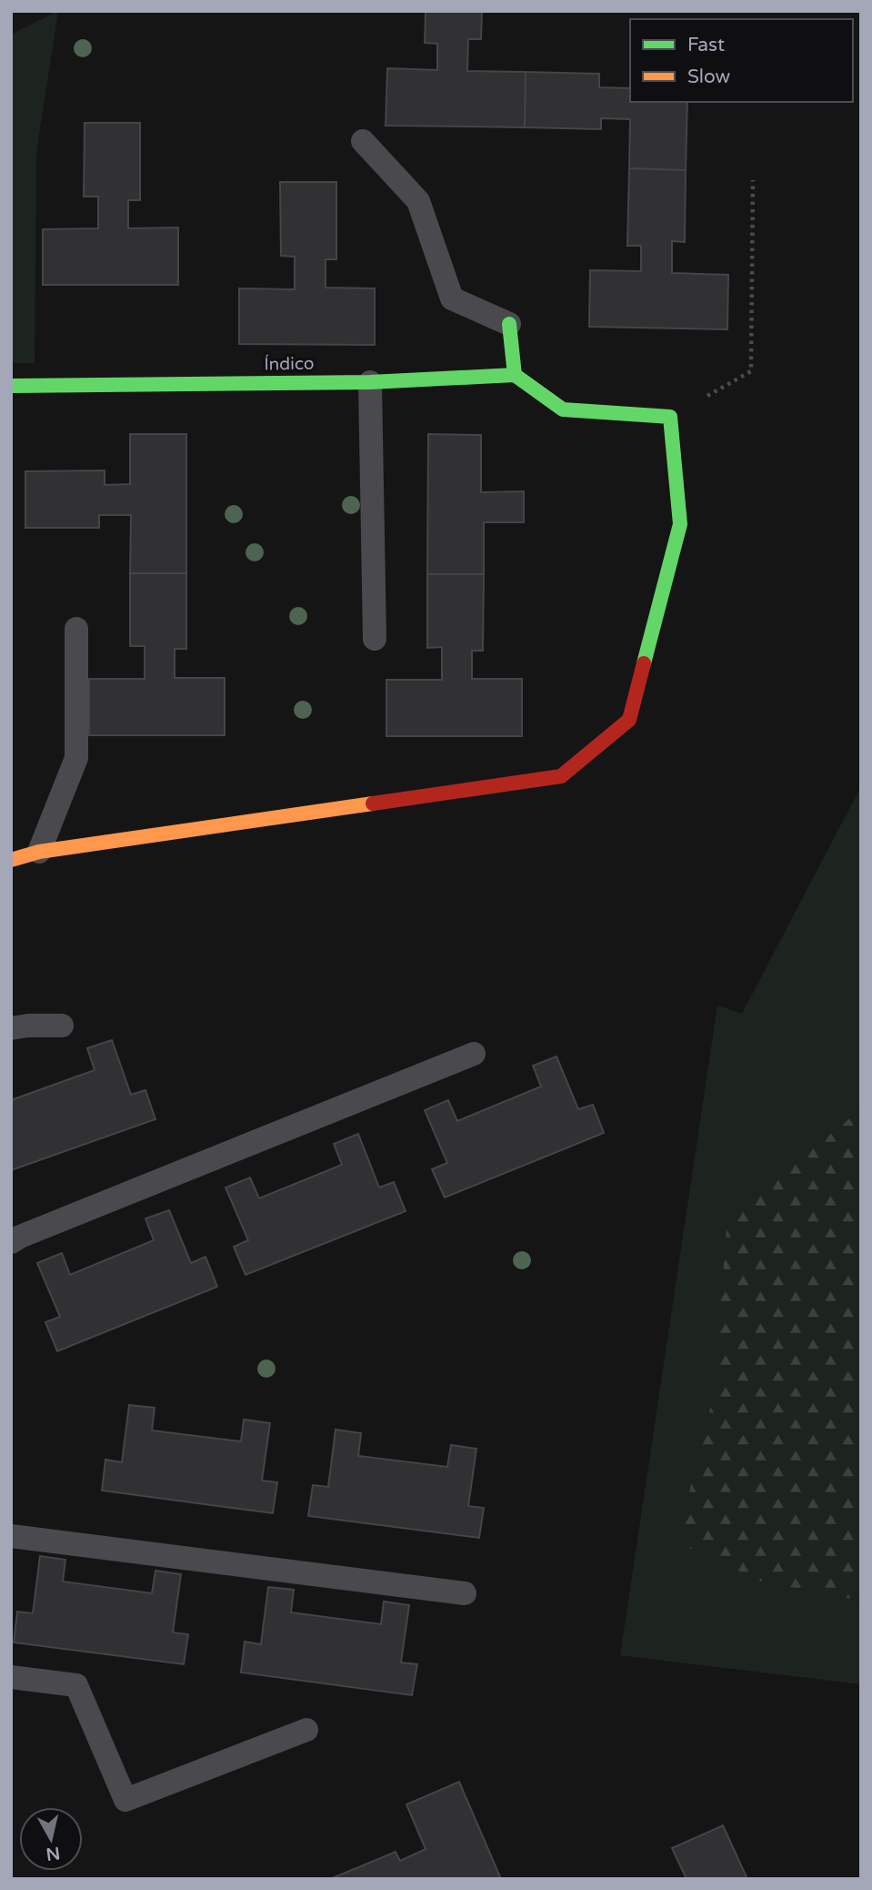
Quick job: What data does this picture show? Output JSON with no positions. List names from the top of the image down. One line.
{"streets":{"street":["Índico"]},"legend":["Fast","Slow"],"north":"bottom"}
